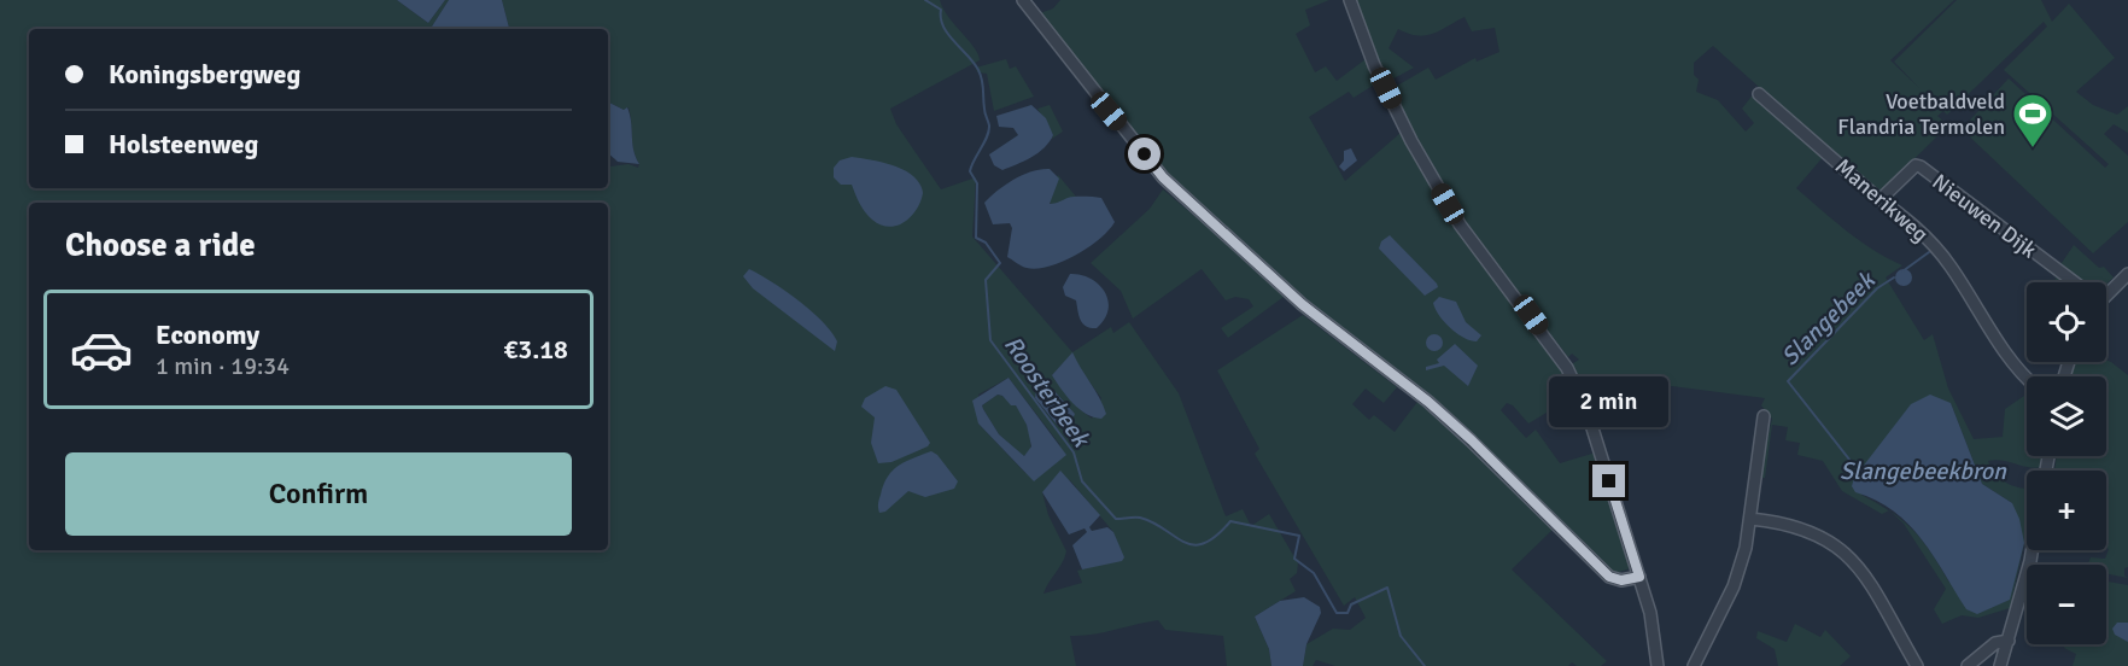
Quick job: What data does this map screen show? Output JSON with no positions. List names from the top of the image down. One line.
{"streets":{"street":["Manerikweg","Nieuwen Dijk"]},"crossings":[["Manerikweg","Nieuwen Dijk"]],"water":["Slangebeek","Roosterbeek","Slangebeekbron"],"places":{"sports":["Voetbaldveld Flandria Termolen"]},"page":{"banner":["Koningsbergweg","Holsteenweg"],"heading":"Choose a ride","map_buttons":["+","−"],"list":[{"name":"Economy","note":"1 min · 19:34","value":"€3.18"}],"bubble":"2 min","buttons":"Confirm"}}
